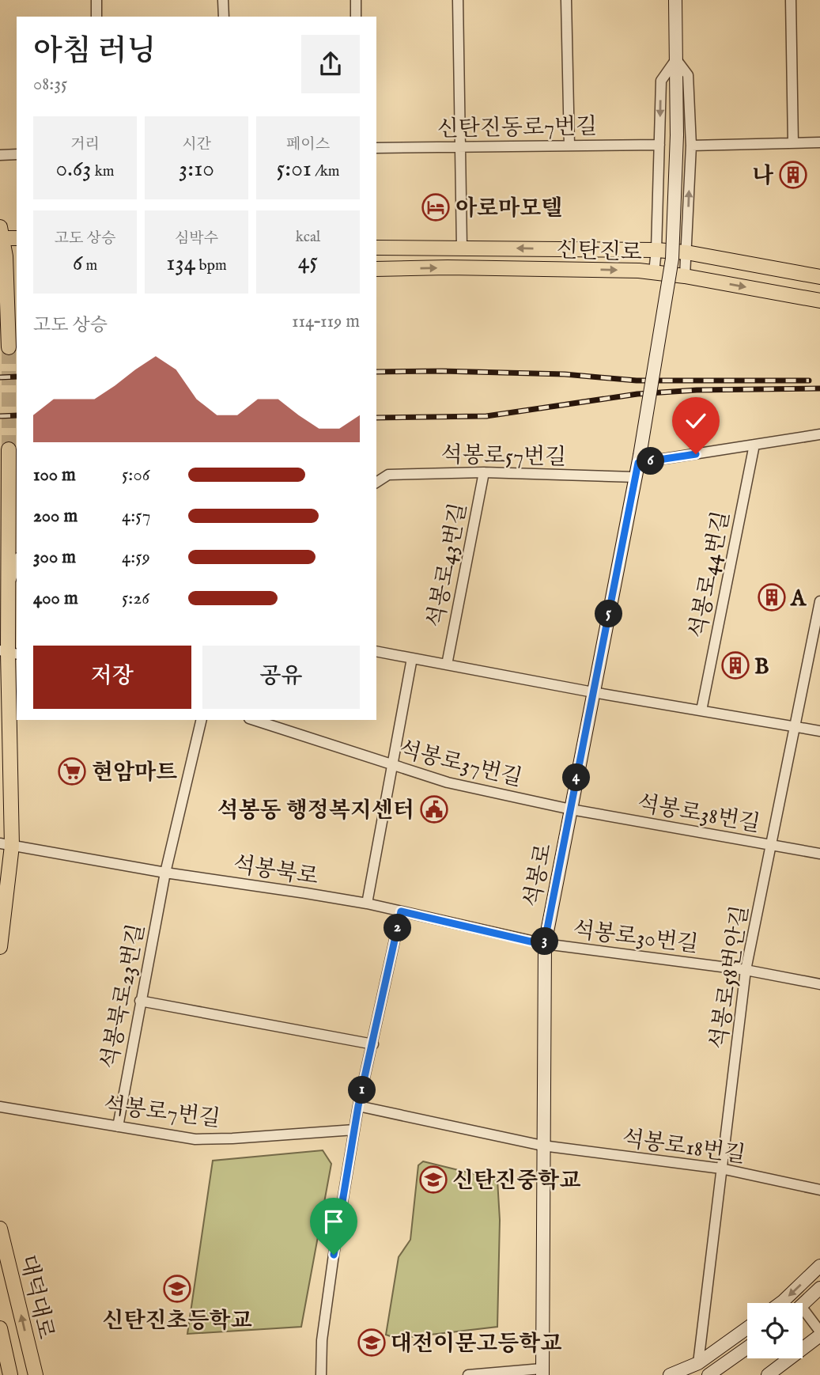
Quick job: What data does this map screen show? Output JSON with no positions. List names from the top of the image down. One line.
{"streets":{"main road":["신탄진로","석봉로","대덕대로"],"street":["신탄진동로7번길","석봉로57번길","석봉로43번길","석봉로44번길","석봉로37번길","석봉로38번길","석봉북로","석봉로30번길","석봉로58번안길","석봉북로23번길","석봉로7번길","석봉로18번길"]},"crossings":[["석봉로57번길","석봉로43번길"],["석봉로57번길","석봉로"],["석봉로37번길","석봉로38번길"],["석봉로37번길","석봉로"],["석봉로38번길","석봉로"],["석봉로38번길","석봉로58번안길"],["석봉북로","석봉로"],["석봉북로","석봉로30번길"],["석봉북로","석봉북로23번길"],["석봉로","석봉로30번길"],["석봉로","석봉로18번길"],["석봉로30번길","석봉로58번안길"],["석봉로58번안길","석봉로18번길"],["석봉북로23번길","석봉로7번길"]],"places":{"building":["나","A","B"],"hotel":["아로마모텔"],"supermarket":["현암마트"],"public building":["석봉동 행정복지센터"],"school or university":["신탄진중학교","신탄진초등학교","대전이문고등학교"]},"page":{"heading":["아침 러닝","08:35"],"stats":[["거리","0.63 km"],["시간","3:10"],["페이스","5:01 /km"],["고도 상승","6 m"],["심박수","134 bpm"],["kcal","45"]],"chart":["고도 상승","114–119 m"],"pins":["6","5","4","2","3","1"],"list":[{"name":"100 m","note":"5:06"},{"name":"200 m","note":"4:57"},{"name":"300 m","note":"4:59"},{"name":"400 m","note":"5:26"}],"buttons":["저장","공유"]}}
